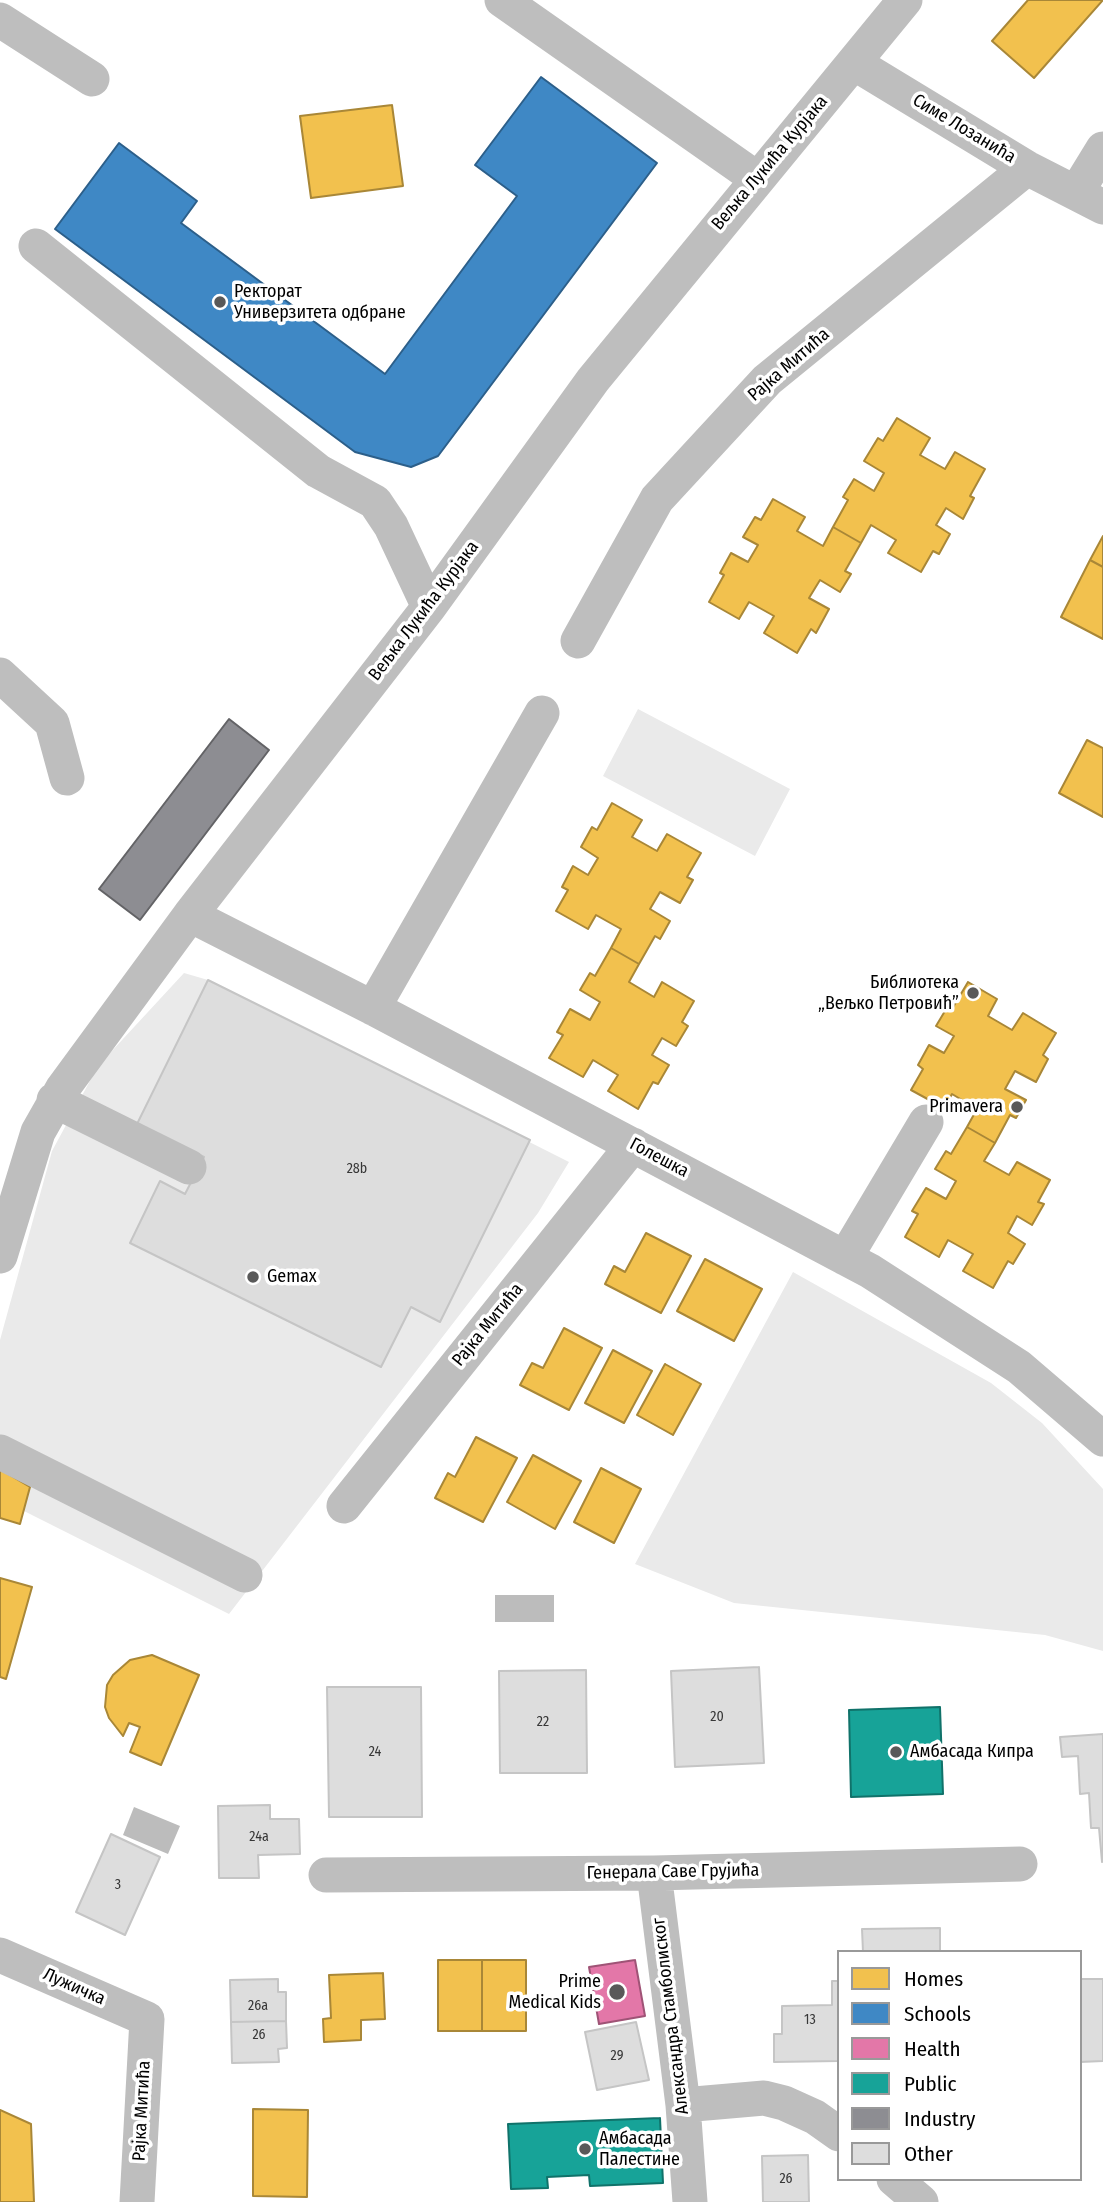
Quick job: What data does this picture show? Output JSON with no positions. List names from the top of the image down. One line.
{"streets":{"street":["Симе Лозанића","Вељка Лукића Курјака","Рајка Митића","Голешка","Генерала Саве Грујића","Лужичка","Александра Стамболиског"]},"crossings":[["Симе Лозанића","Вељка Лукића Курјака"],["Симе Лозанића","Рајка Митића"],["Вељка Лукића Курјака","Голешка"],["Рајка Митића","Голешка"],["Рајка Митића","Лужичка"],["Генерала Саве Грујића","Александра Стамболиског"]],"places":["Ректорат Универзитета одбране","Библиотека „Вељко Петровић”","Primavera","Gemax","Амбасада Кипра","Prime Medical Kids","Амбасада Палестине"],"house_numbers":["28b","20","22","24","24a","3","26a","13","26","29","26"],"legend":["Homes","Schools","Health","Public","Industry","Other"]}
